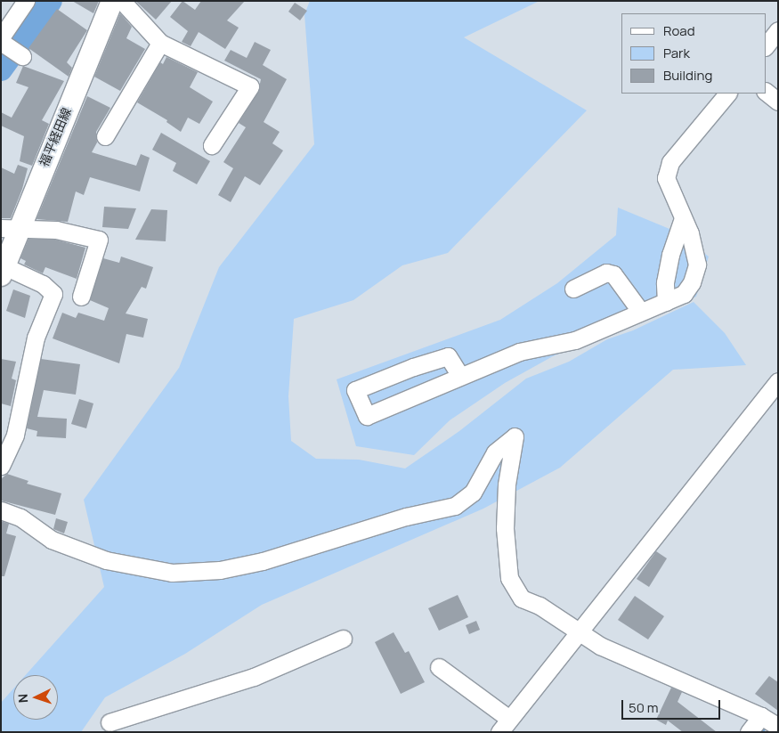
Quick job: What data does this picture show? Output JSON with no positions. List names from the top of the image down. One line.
{"streets":{"main road":["福平経田線"]},"legend":["Road","Park","Building"],"scale_bar":"50 m","north":"left"}
